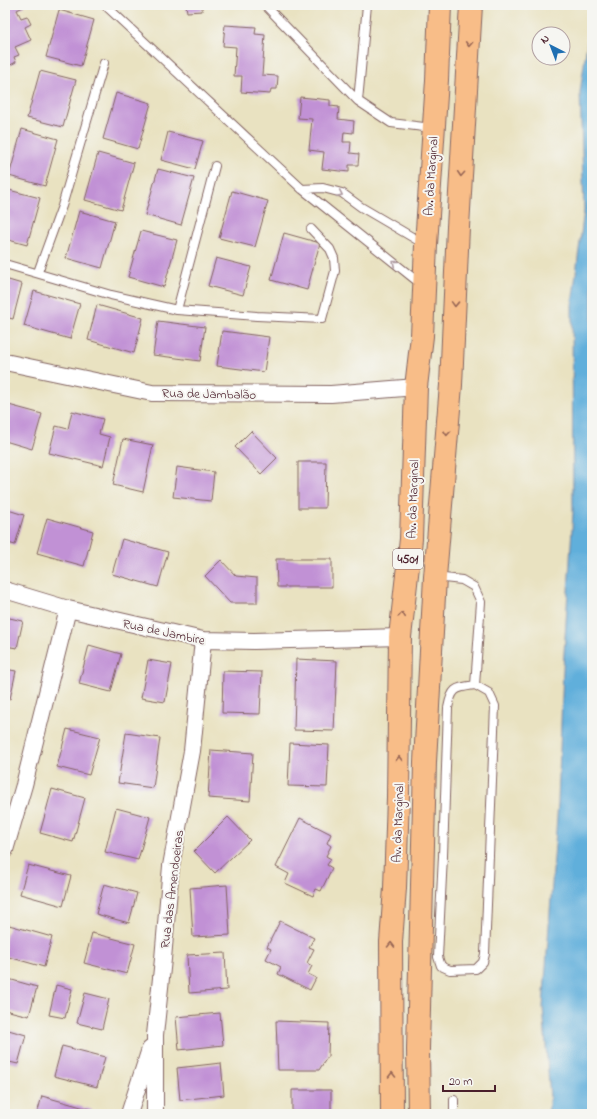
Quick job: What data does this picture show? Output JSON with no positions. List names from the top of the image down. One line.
{"streets":{"main road":["Av. da Marginal","4501"],"street":["Rua de Jambalão","Rua de Jambire","Rua das Amendoeiras"]},"crossings":[["Av. da Marginal","Rua de Jambalão"],["Av. da Marginal","Rua de Jambire"],["Rua de Jambire","Rua das Amendoeiras"]],"scale_bar":"20 m","north":"top left"}
